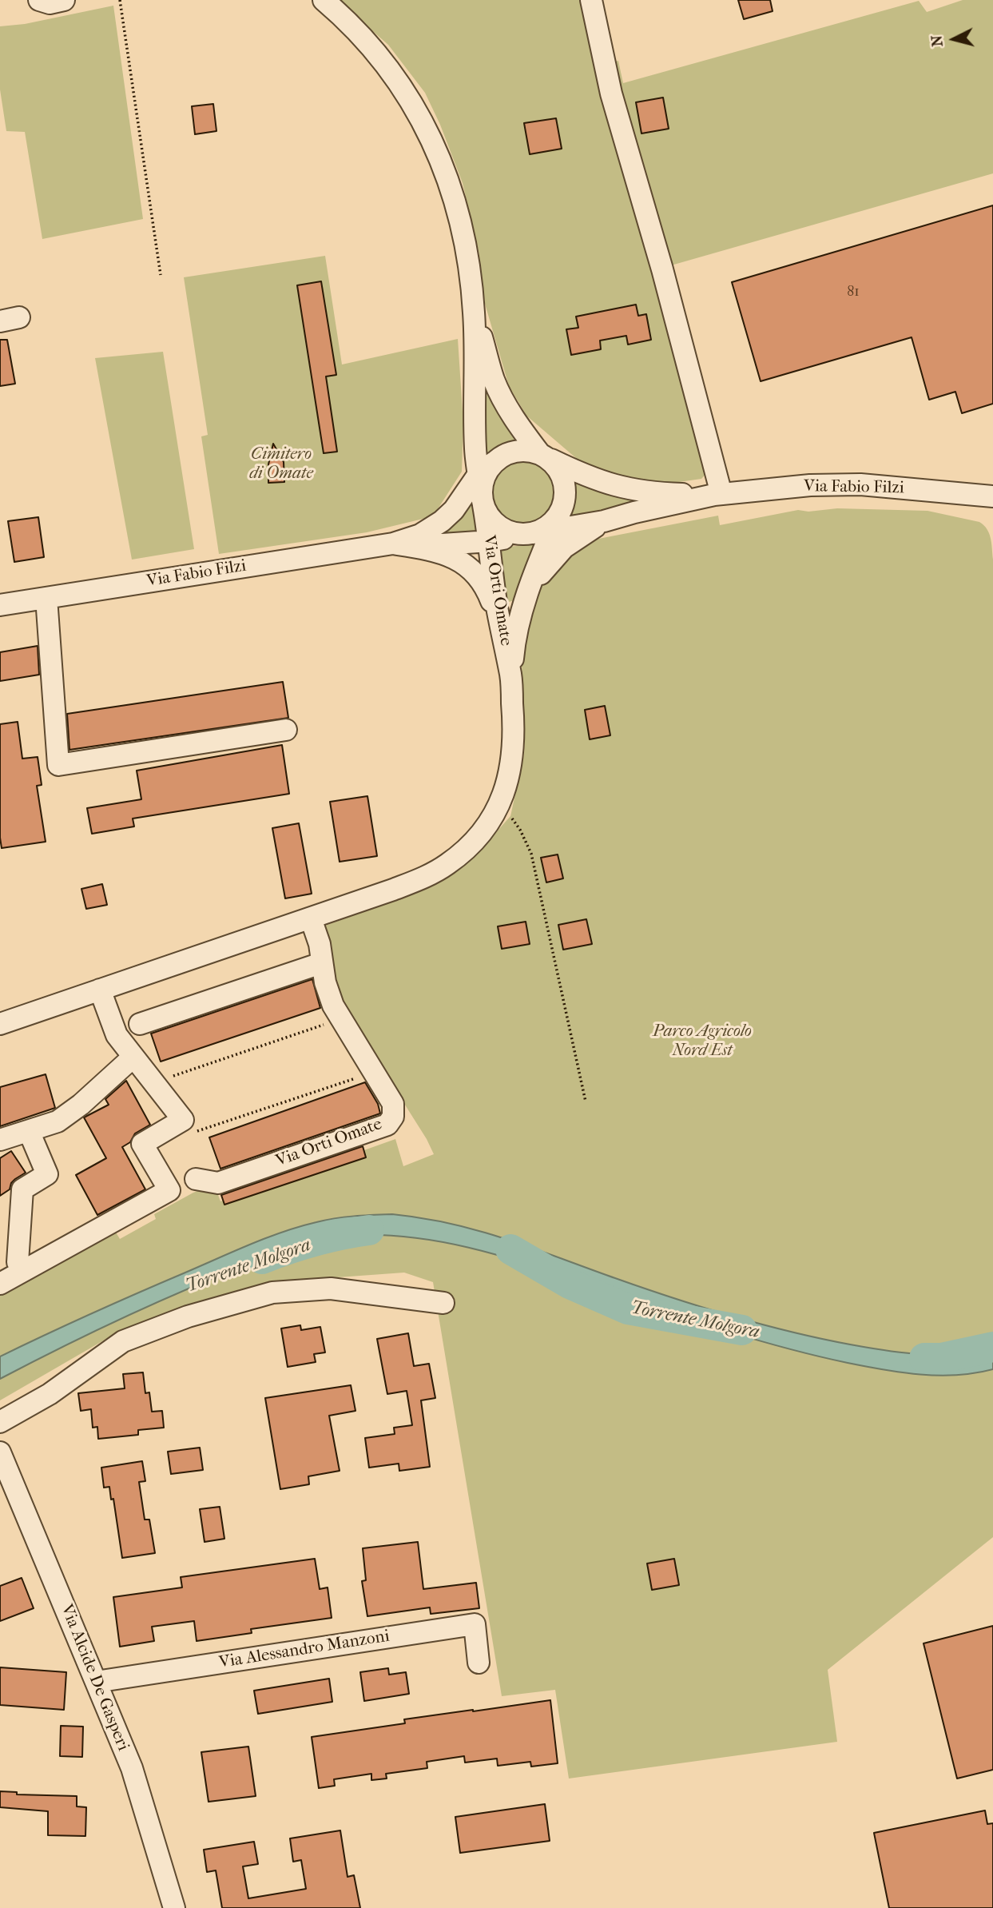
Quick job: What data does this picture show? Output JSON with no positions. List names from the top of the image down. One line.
{"streets":{"street":["Via Fabio Filzi","Via Orti Omate","Via Alessandro Manzoni","Via Alcide De Gasperi"]},"crossings":[["Via Fabio Filzi","Via Orti Omate"],["Via Alessandro Manzoni","Via Alcide De Gasperi"]],"water":["Torrente Molgora"],"parks":["Cimitero di Omate","Parco Agricolo Nord Est"],"house_numbers":["81"],"north":"left"}
